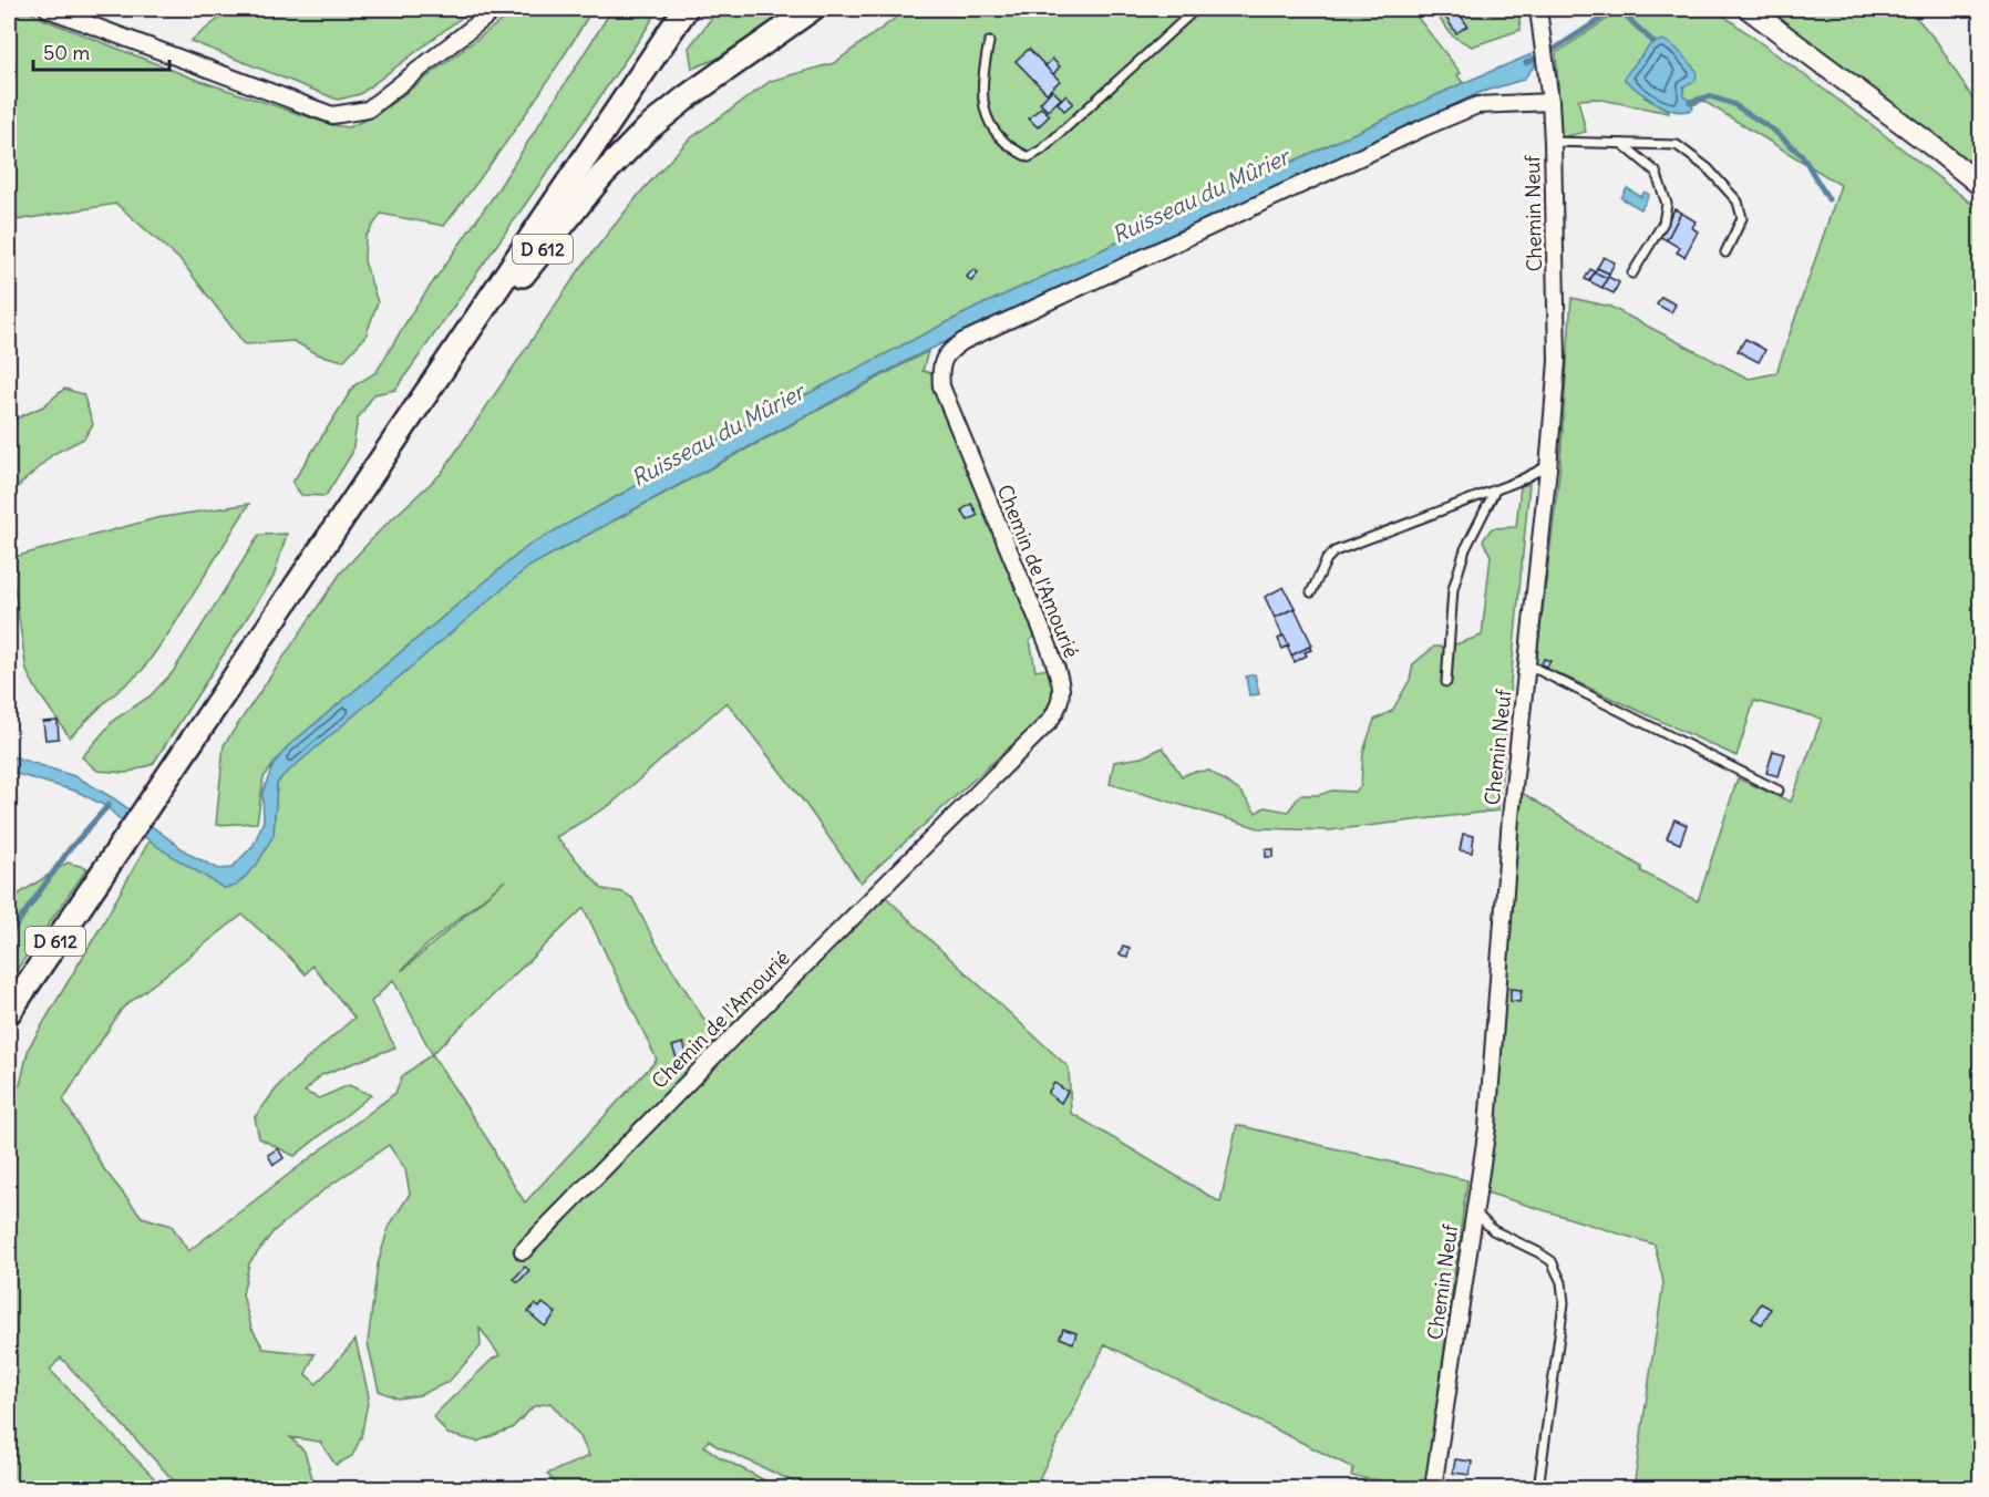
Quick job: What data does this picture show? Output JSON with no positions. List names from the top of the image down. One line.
{"streets":{"highway":["D 612"],"street":["Chemin Neuf","Chemin de l'Amourié"]},"crossings":[["Chemin Neuf","Chemin de l'Amourié"]],"water":["Ruisseau du Mûrier"],"scale_bar":"50 m"}
